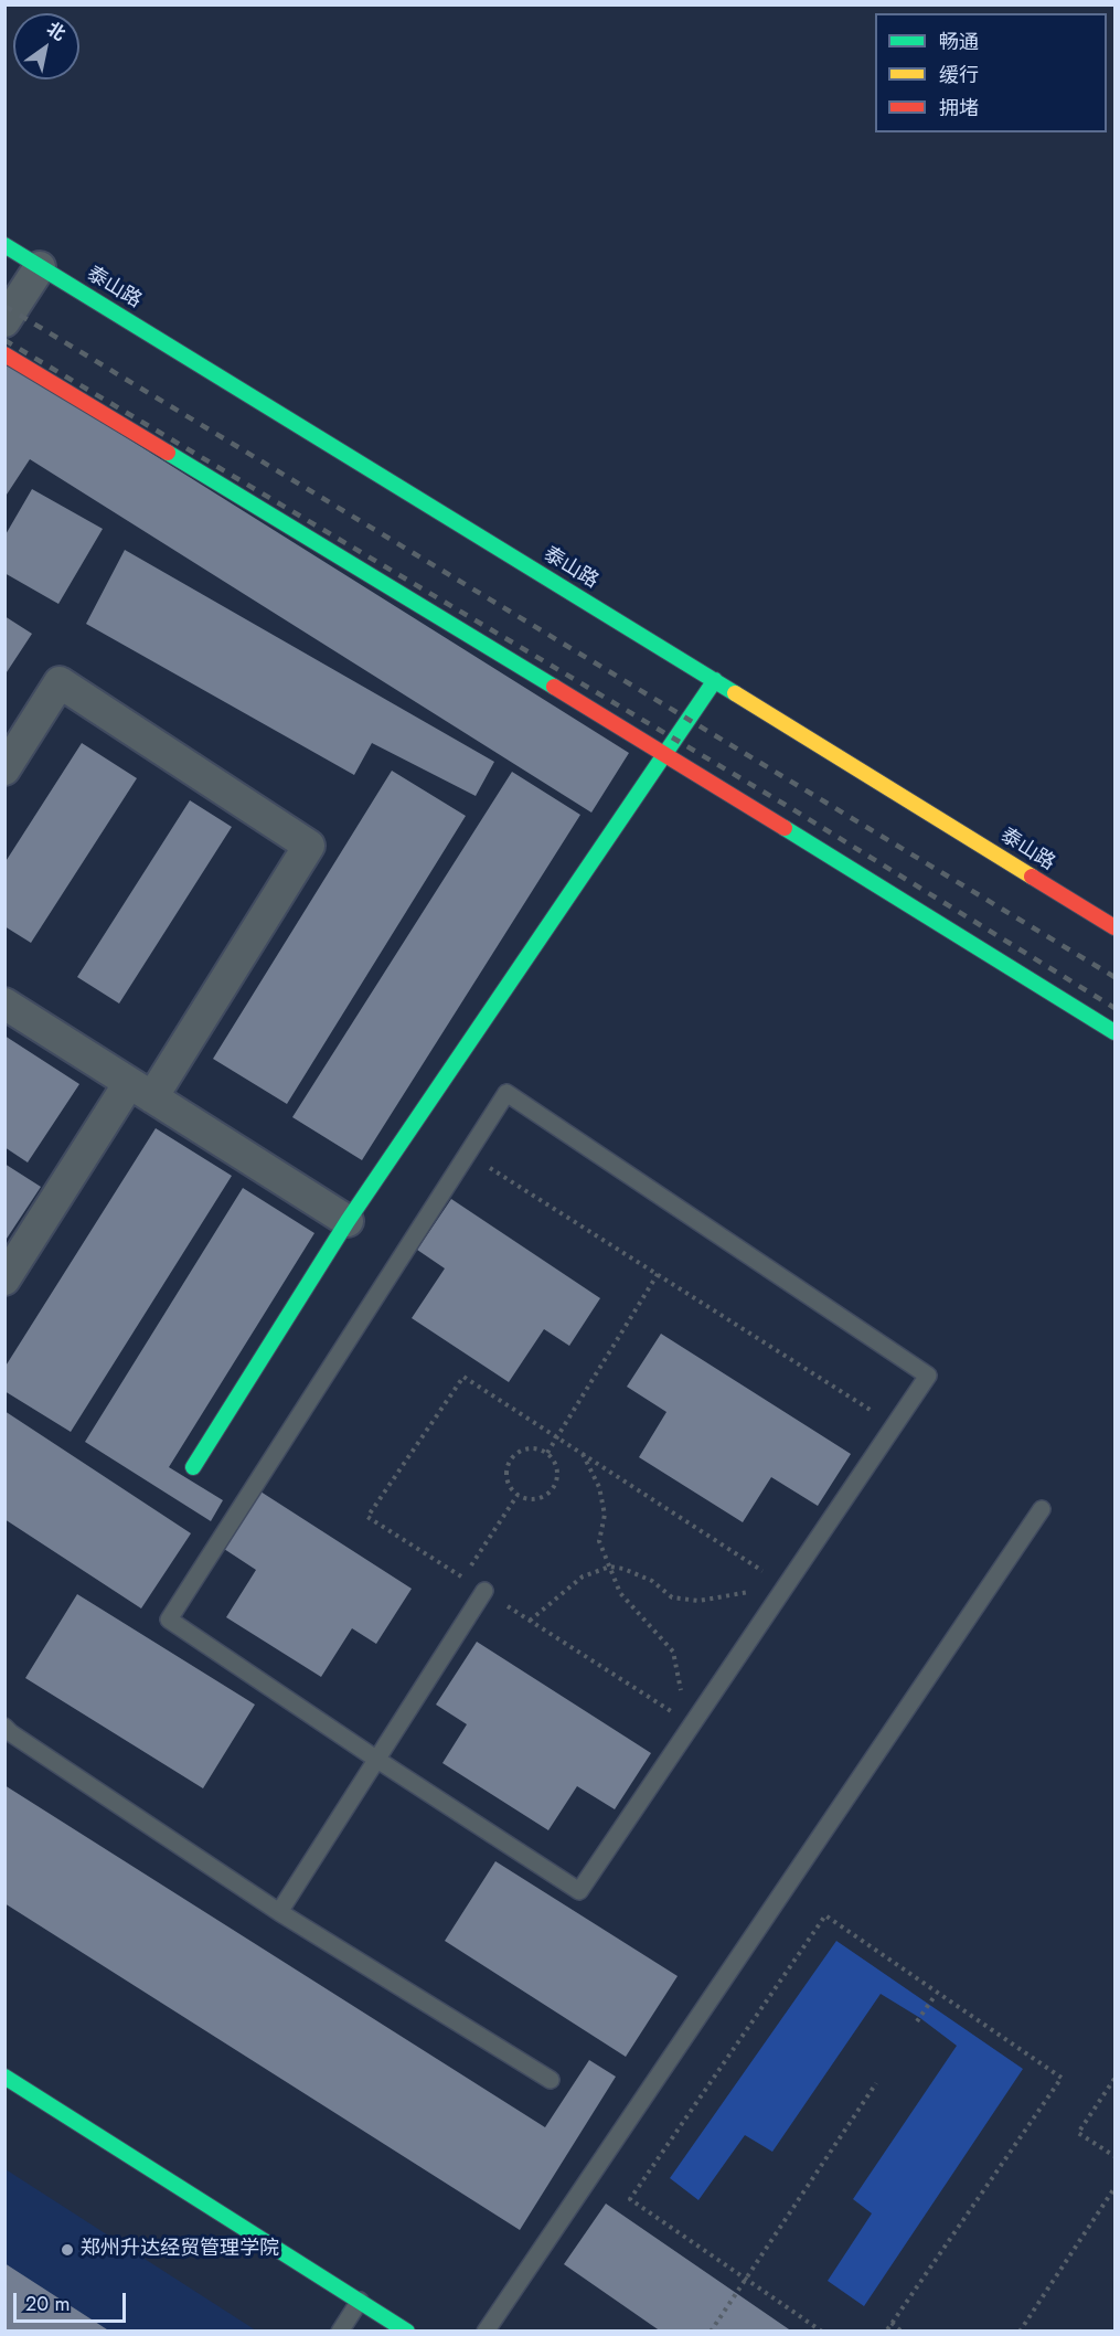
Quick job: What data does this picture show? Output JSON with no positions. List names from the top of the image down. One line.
{"streets":{"street":["泰山路"]},"places":["郑州升达经贸管理学院"],"legend":["畅通","缓行","拥堵"],"scale_bar":"20 m","north":"top right"}
